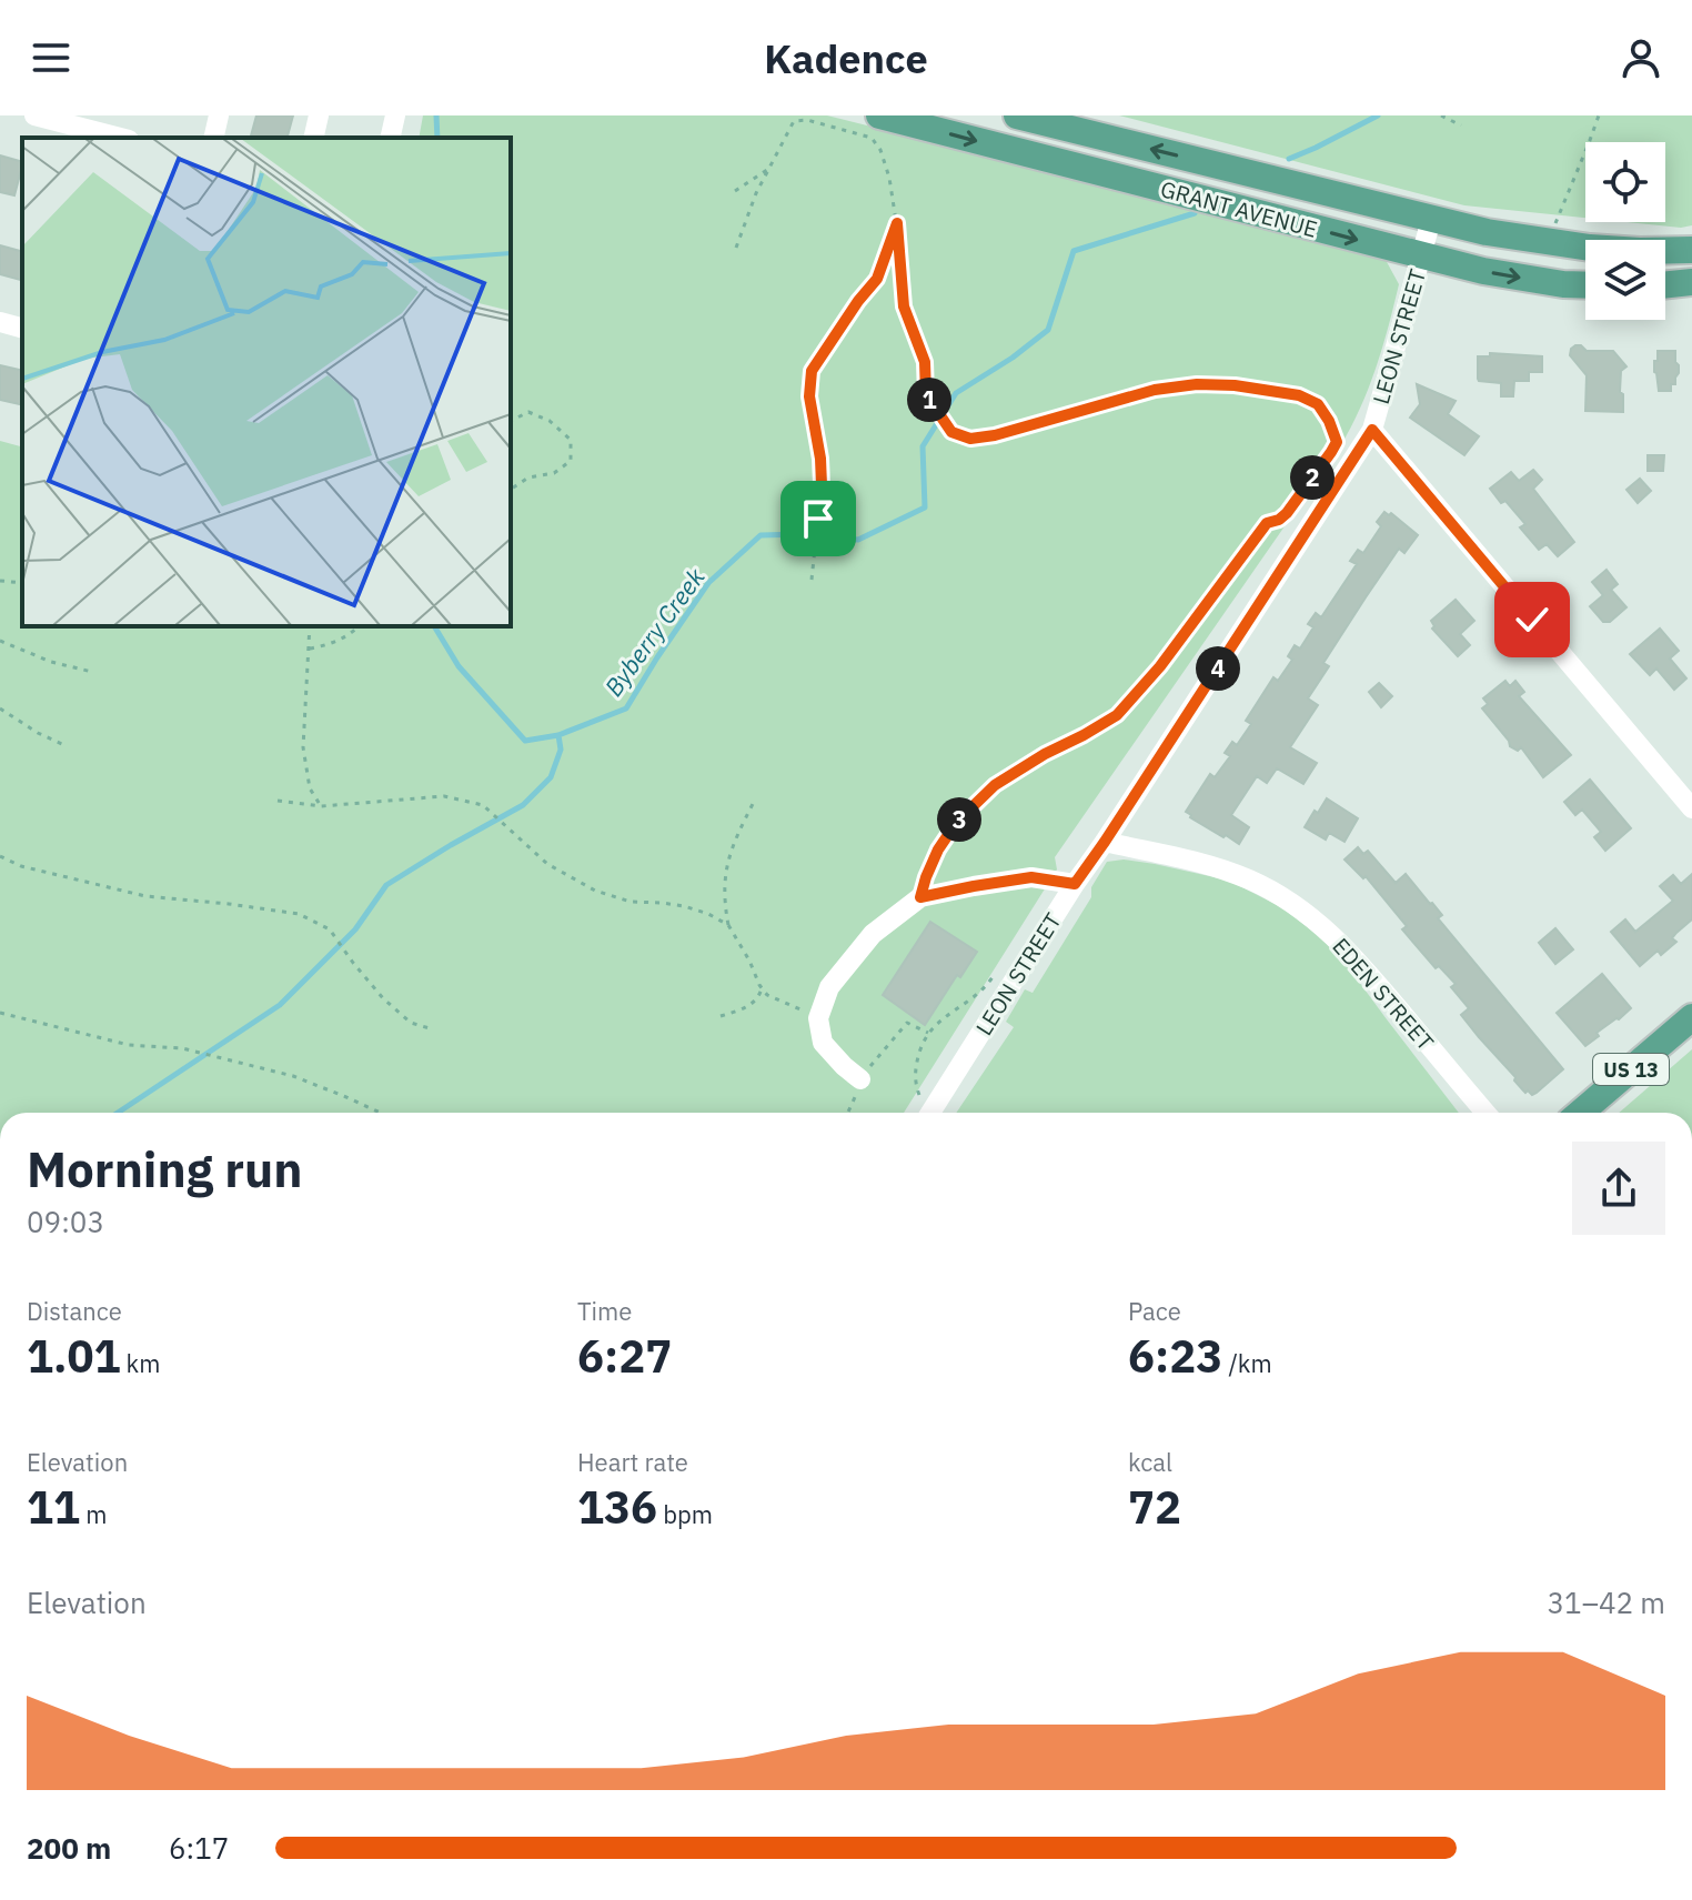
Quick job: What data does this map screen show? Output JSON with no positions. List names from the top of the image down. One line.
{"streets":{"main road":["GRANT AVENUE","US 13"],"street":["LEON STREET","EDEN STREET"]},"crossings":[["GRANT AVENUE","LEON STREET"],["LEON STREET","EDEN STREET"]],"water":["Byberry Creek"],"page":{"header":"Kadence","pins":["1","2","4","3"],"heading":["Morning run","09:03"],"stats":[["Distance","1.01 km"],["Time","6:27"],["Pace","6:23 /km"],["Elevation","11 m"],["Heart rate","136 bpm"],["kcal","72"]],"chart":["Elevation","31–42 m"],"list":[{"name":"200 m","note":"6:17"}]}}
